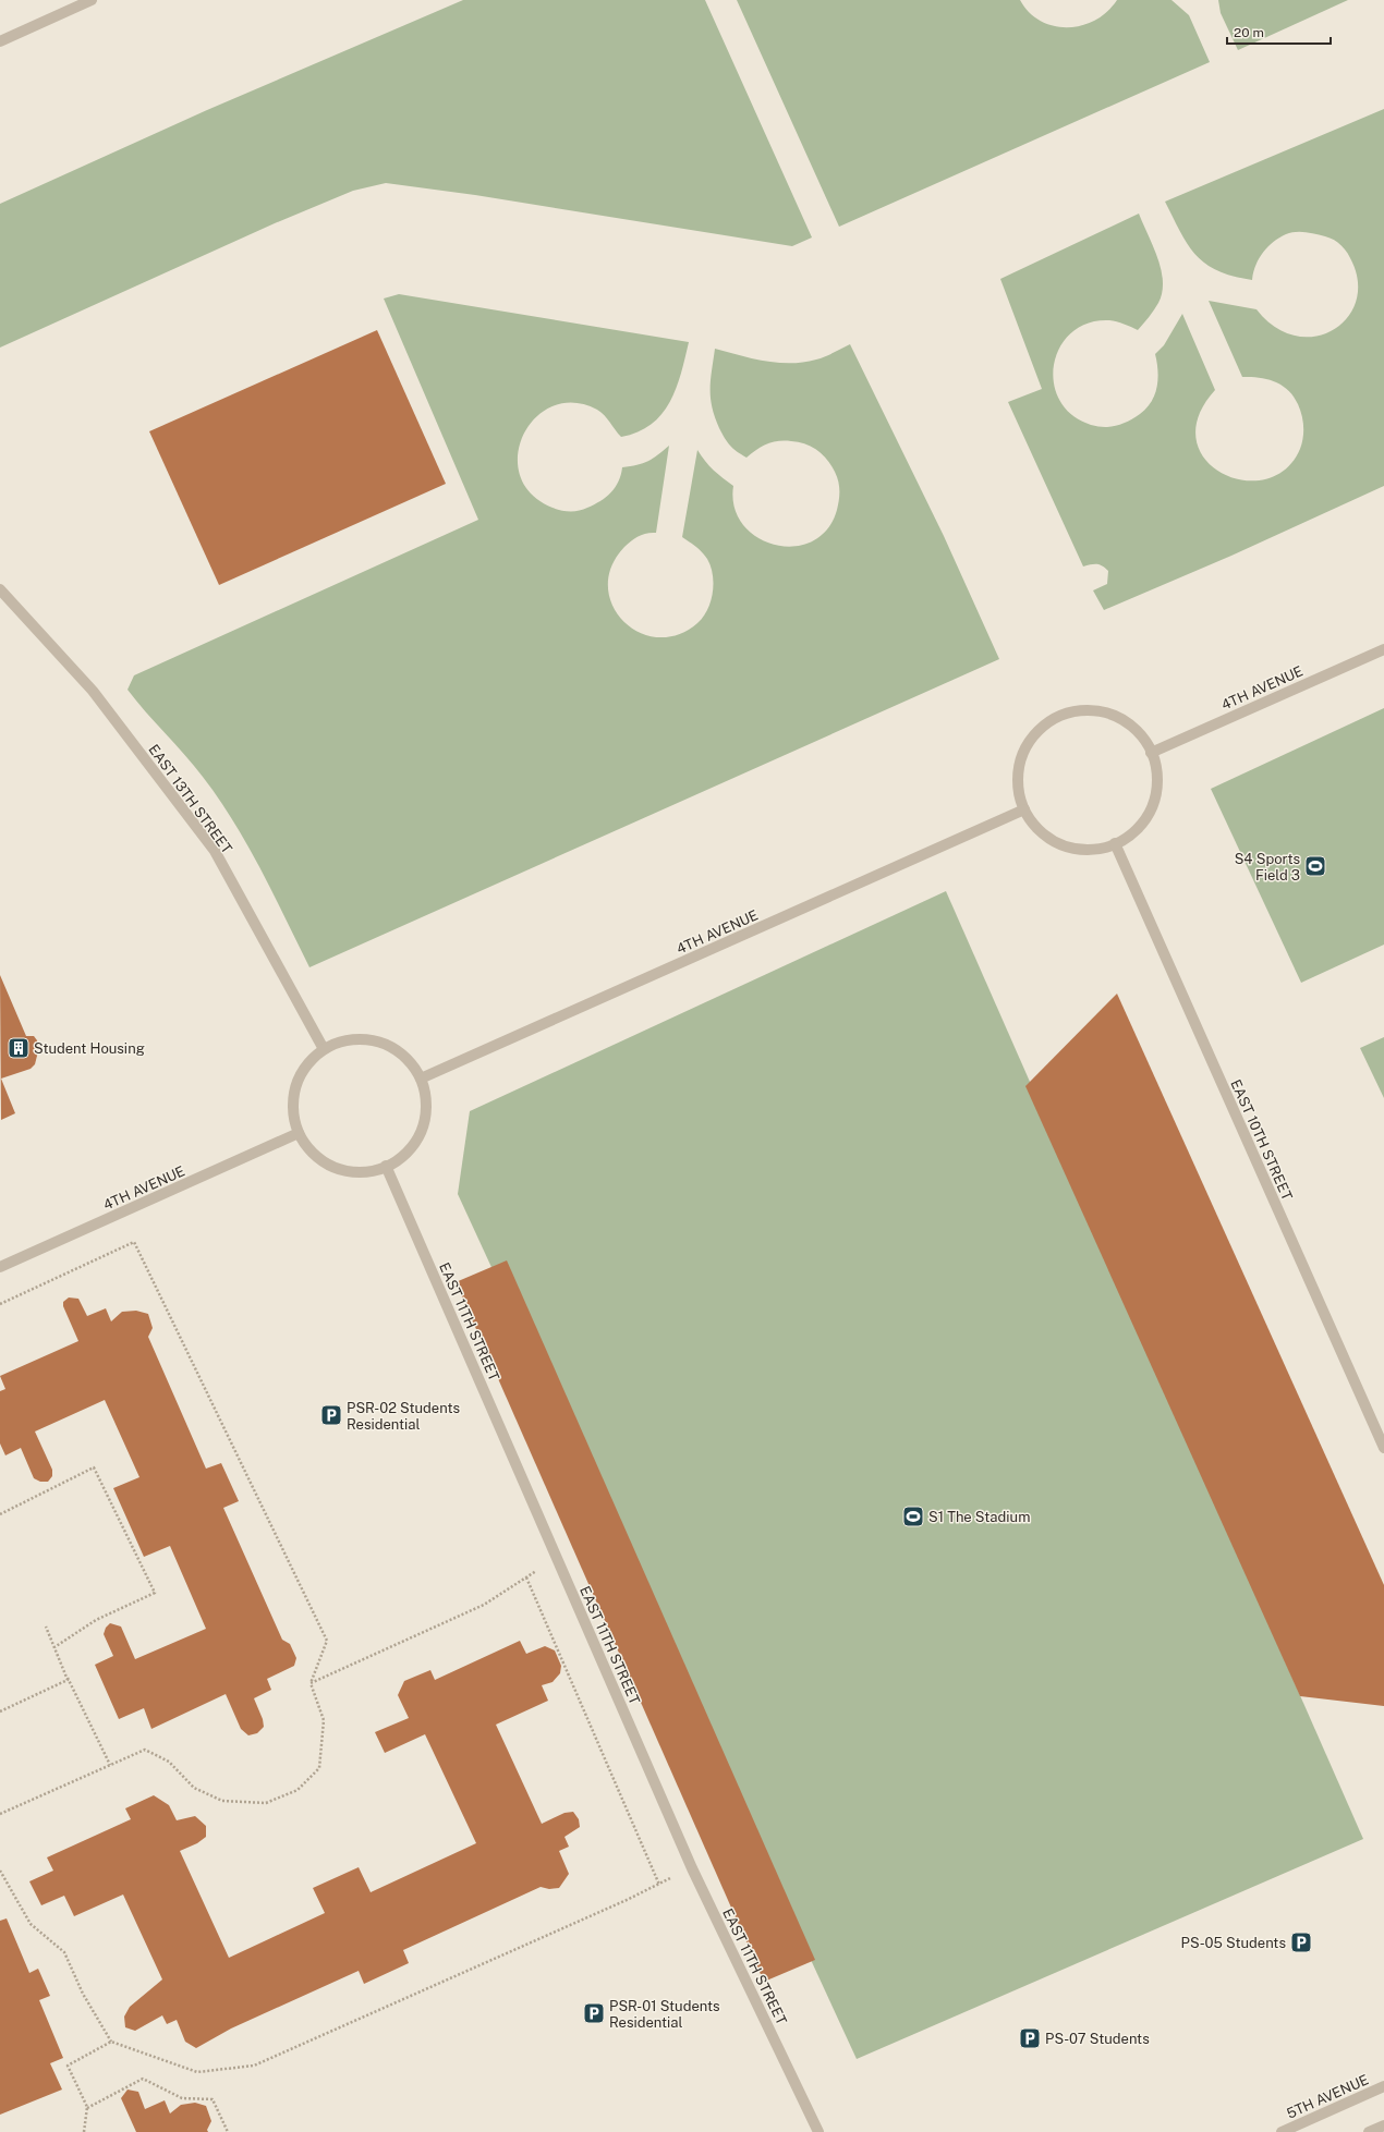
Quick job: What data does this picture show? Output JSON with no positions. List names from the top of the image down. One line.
{"streets":{"lane":["4TH AVENUE","EAST 13TH STREET","EAST 10TH STREET","EAST 11TH STREET","5TH AVENUE"]},"crossings":[["4TH AVENUE","EAST 13TH STREET"],["4TH AVENUE","EAST 10TH STREET"],["4TH AVENUE","EAST 11TH STREET"],["EAST 13TH STREET","EAST 11TH STREET"]],"places":{"sports":["S4 Sports Field 3","S1 The Stadium"],"building":["Student Housing"],"parking":["PSR-02 Students Residential","PS-05 Students","PSR-01 Students Residential","PS-07 Students"]},"scale_bar":"20 m"}
